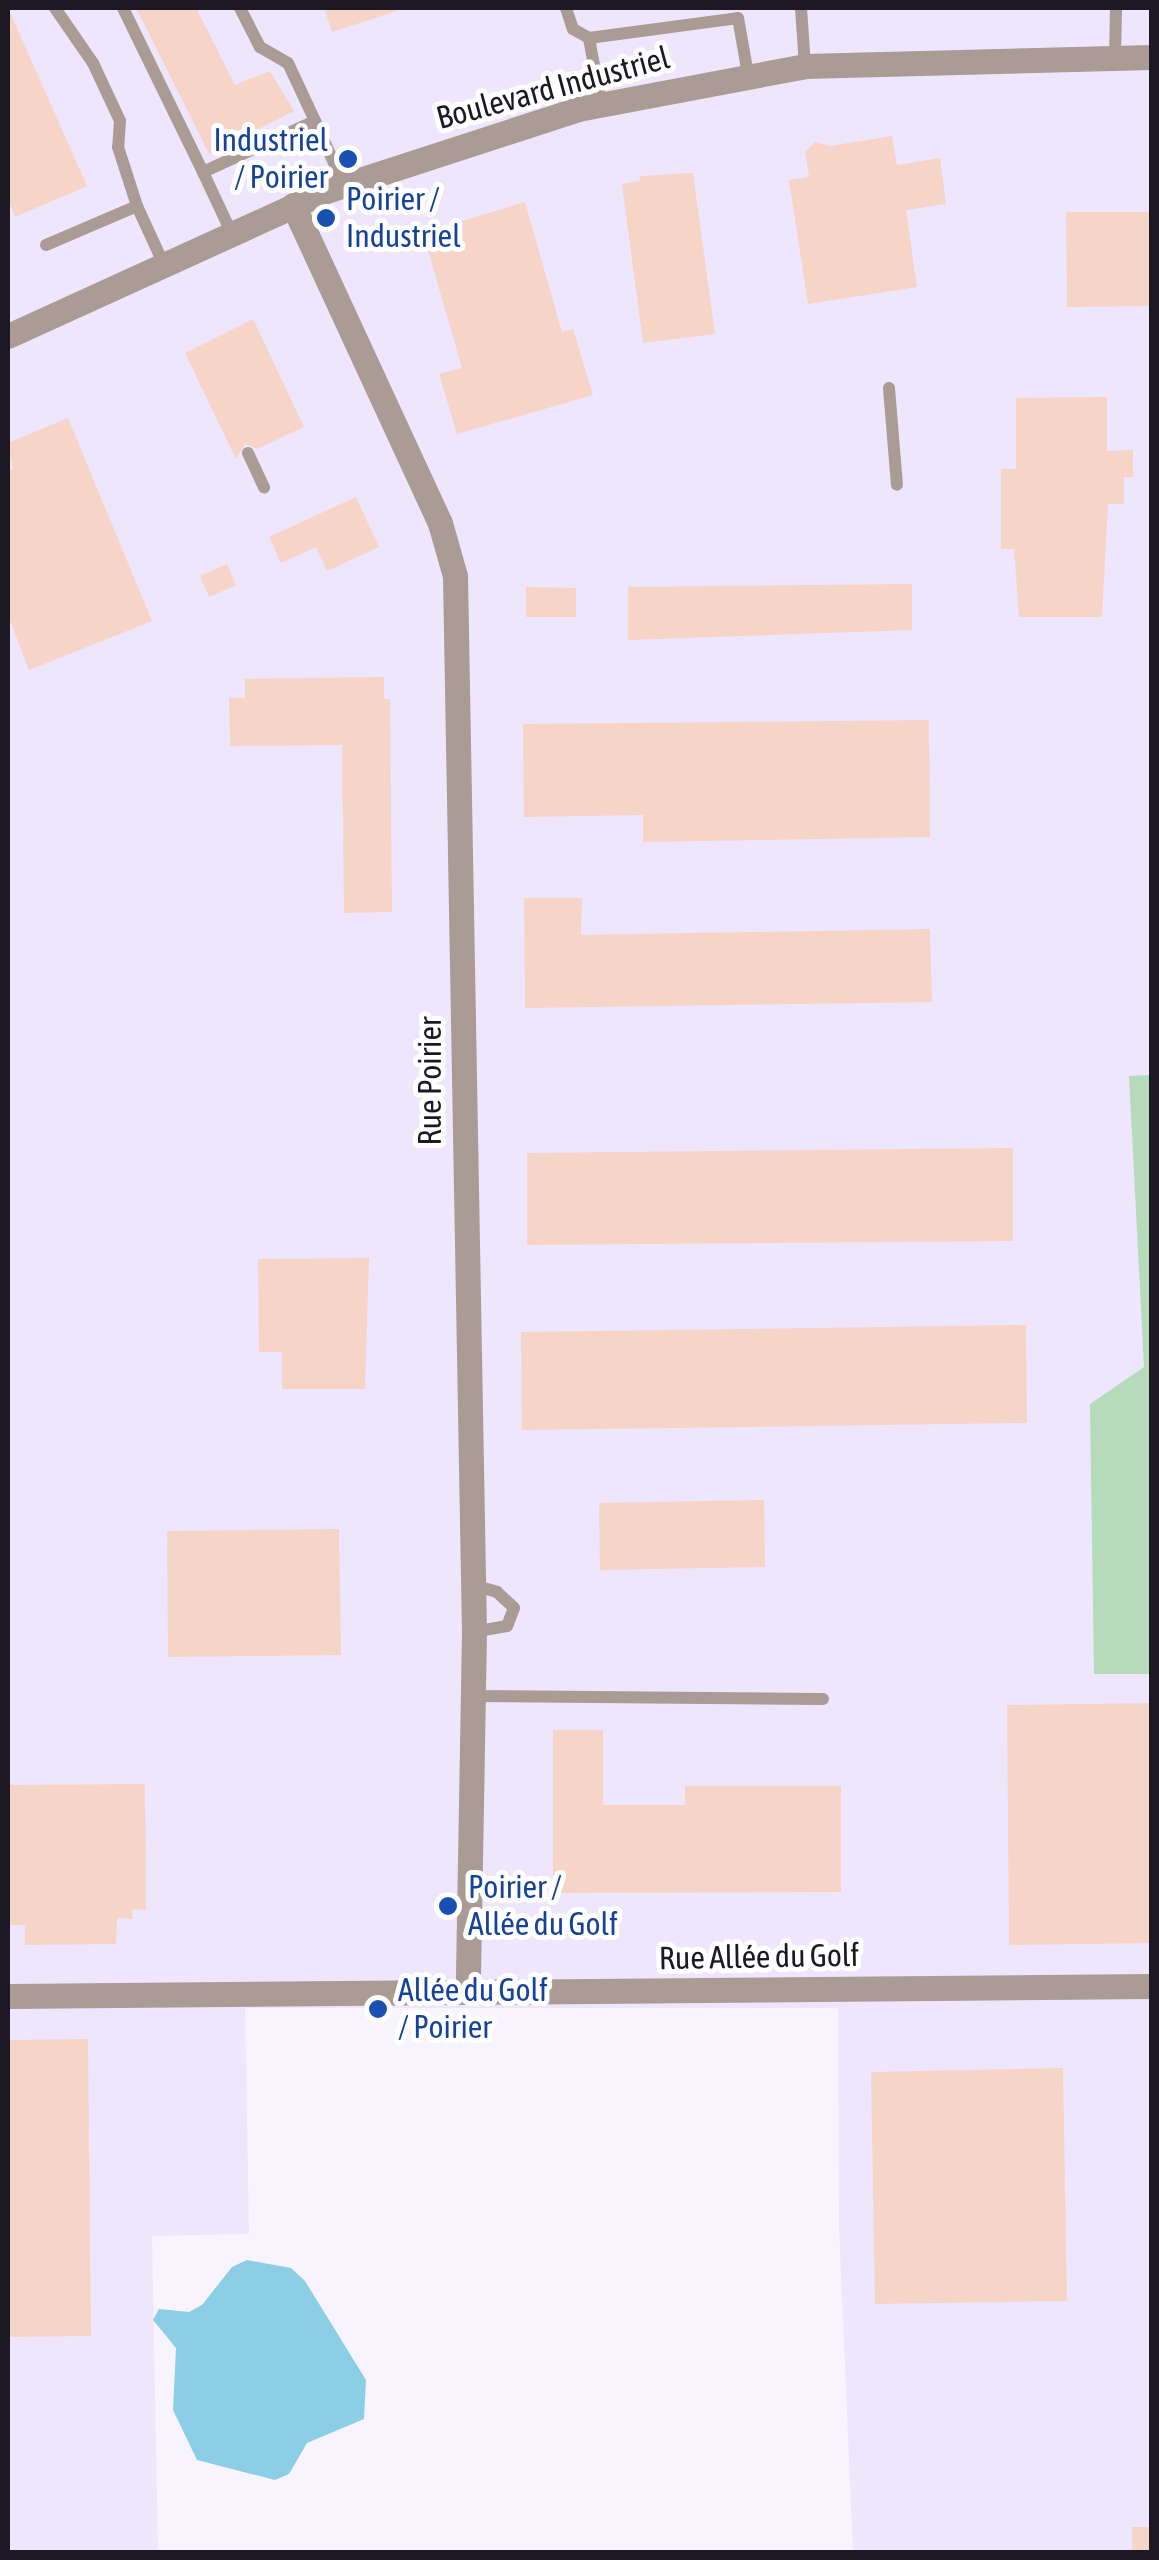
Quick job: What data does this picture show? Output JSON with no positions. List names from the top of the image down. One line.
{"streets":{"street":["Boulevard Industriel","Rue Poirier","Rue Allée du Golf"]},"crossings":[["Boulevard Industriel","Rue Poirier"],["Rue Poirier","Rue Allée du Golf"]],"places":["Industriel / Poirier","Poirier / Industriel","Poirier / Allée du Golf","Allée du Golf / Poirier"]}
